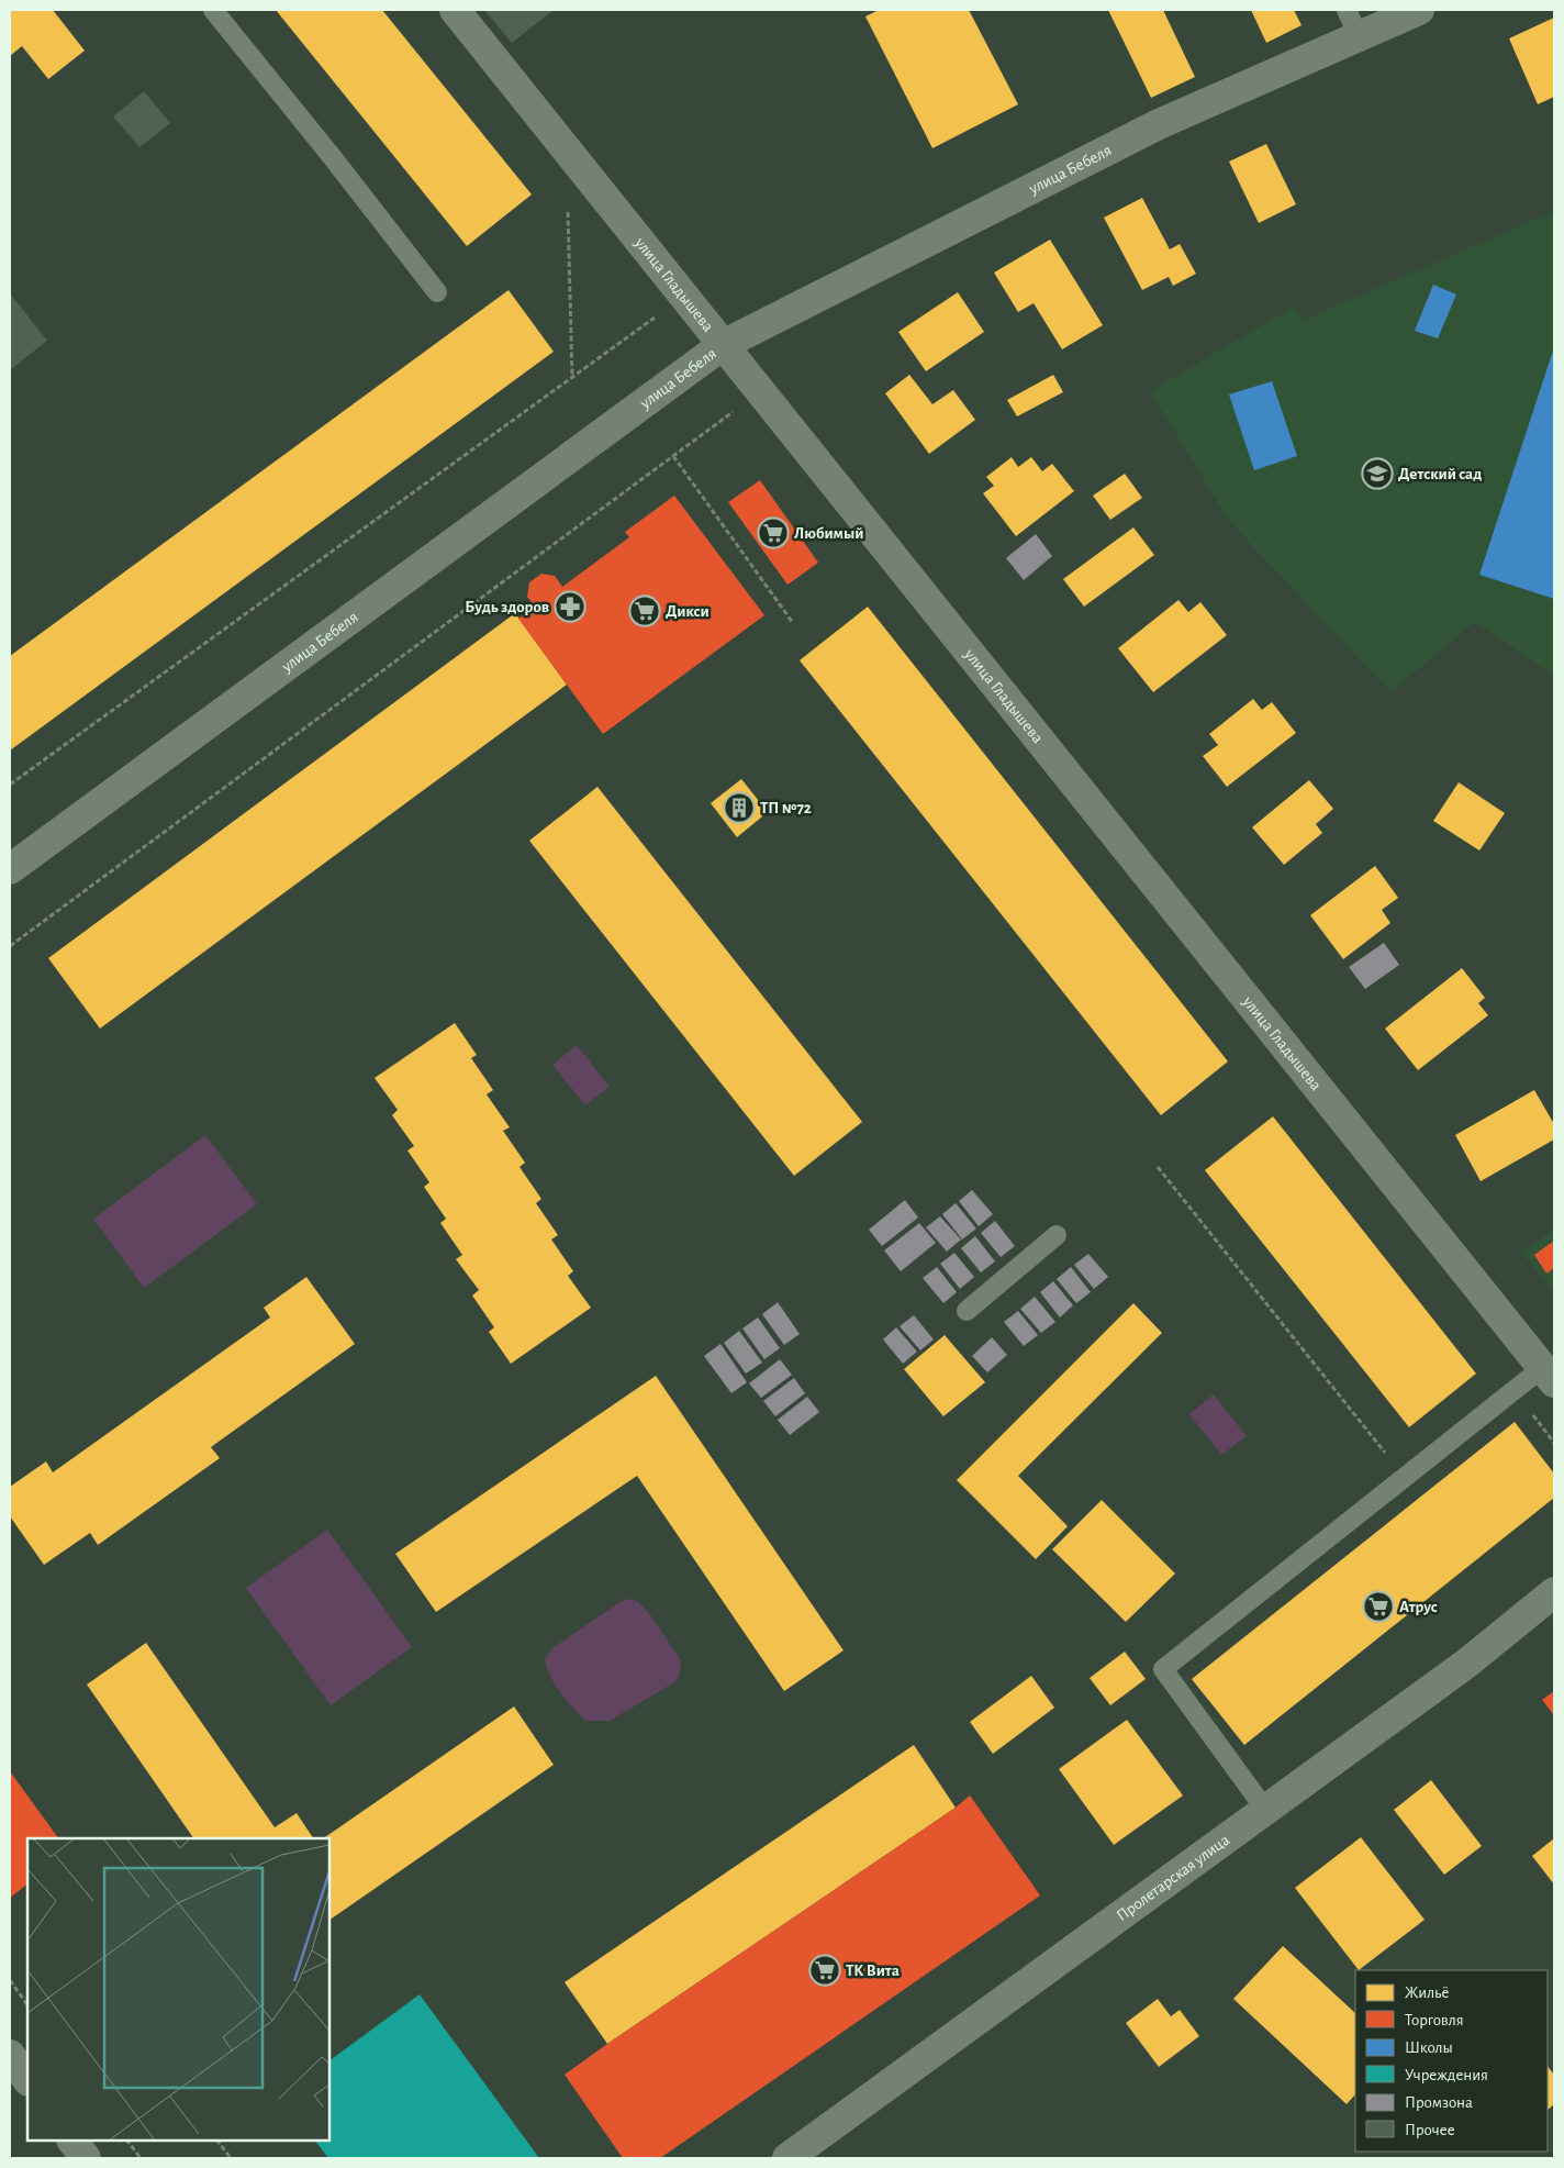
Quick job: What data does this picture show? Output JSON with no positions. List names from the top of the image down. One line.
{"streets":{"street":["улица Бебеля","улица Гладышева","Пролетарская улица"]},"crossings":[["улица Бебеля","улица Гладышева"]],"places":{"school or university":["Детский сад"],"supermarket":["Любимый","Дикси","Атрус","ТК Вита"],"pharmacy":["Будь здоров"],"building":["ТП №72"]},"legend":["Жильё","Торговля","Школы","Учреждения","Промзона","Прочее"]}
